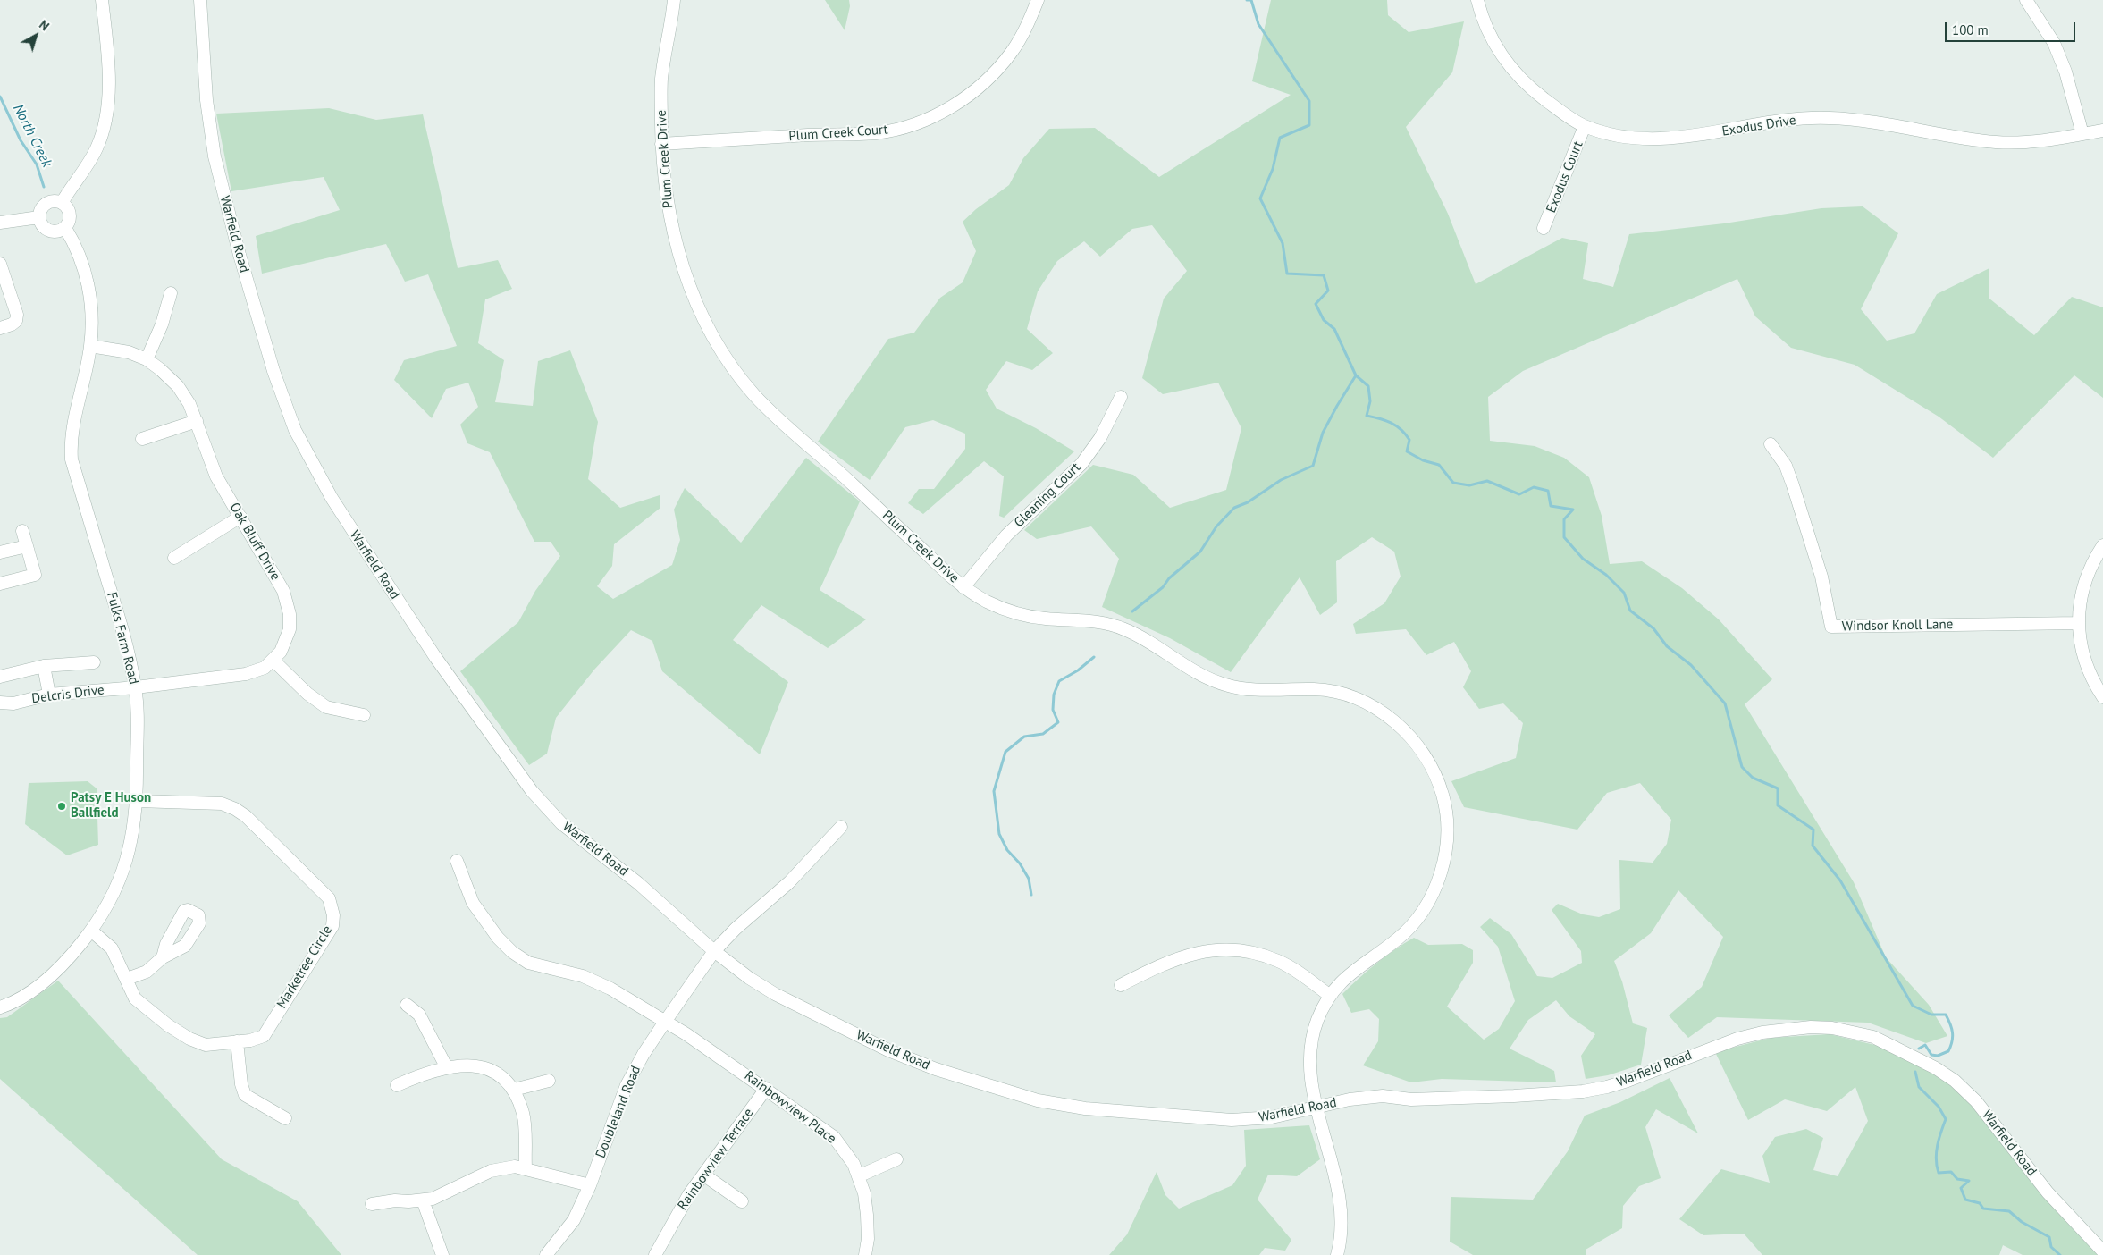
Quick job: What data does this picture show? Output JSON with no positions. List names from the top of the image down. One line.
{"streets":{"street":["Exodus Drive","Plum Creek Court","Plum Creek Drive","Exodus Court","Warfield Road","Gleaning Court","Oak Bluff Drive","Windsor Knoll Lane","Fulks Farm Road","Delcris Drive","Marketree Circle","Rainbowview Place","Doubleland Road","Rainbowview Terrace"]},"crossings":[["Exodus Drive","Exodus Court"],["Plum Creek Court","Plum Creek Drive"],["Plum Creek Drive","Warfield Road"],["Plum Creek Drive","Gleaning Court"],["Warfield Road","Doubleland Road"],["Oak Bluff Drive","Fulks Farm Road"],["Oak Bluff Drive","Delcris Drive"],["Fulks Farm Road","Delcris Drive"],["Fulks Farm Road","Marketree Circle"],["Rainbowview Place","Doubleland Road"],["Rainbowview Place","Rainbowview Terrace"]],"water":["North Creek"],"places":["Patsy E Huson Ballfield"],"scale_bar":"100 m","north":"top right"}
